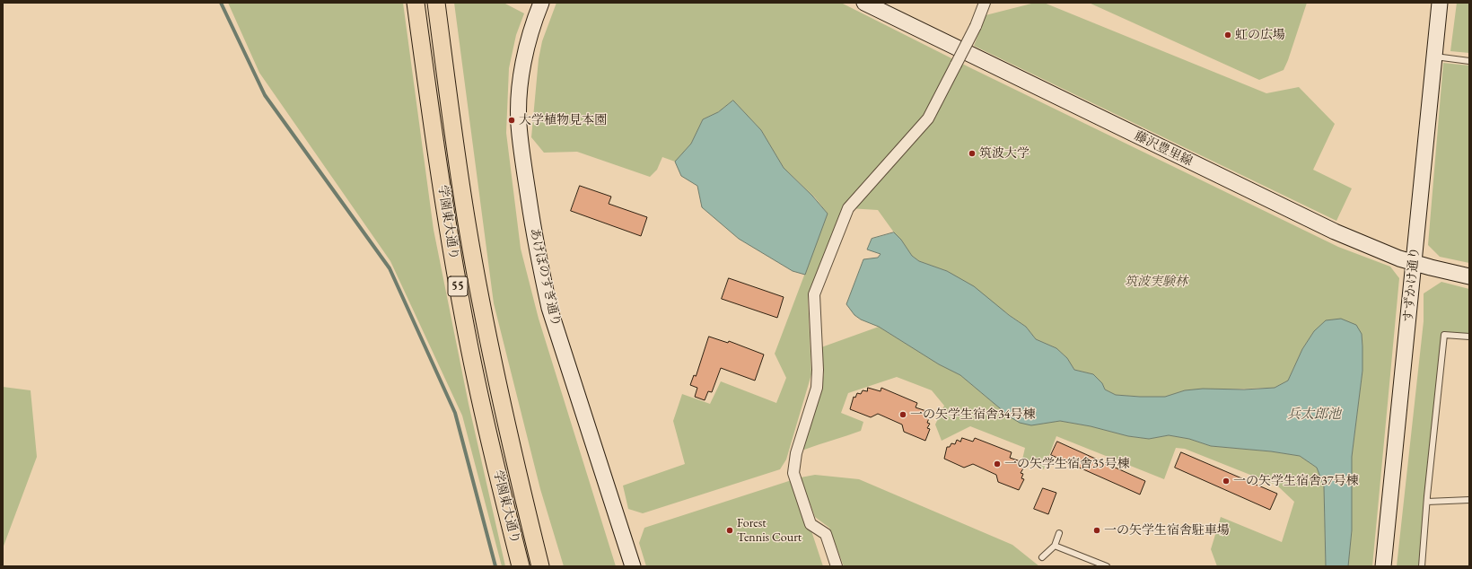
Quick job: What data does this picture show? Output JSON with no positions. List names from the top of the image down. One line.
{"streets":{"main road":["学園東大通り","55"],"street":["藤沢豊里線","あけぼのすぎ通り","すずかけ通り"]},"crossings":[["藤沢豊里線","すずかけ通り"]],"water":["兵太郎池"],"parks":["筑波実験林"],"places":["虹の広場","大学植物見本園","筑波大学","一の矢学生宿舎34号棟","一の矢学生宿舎35号棟","一の矢学生宿舎37号棟","Forest Tennis Court","一の矢学生宿舎駐車場"]}
